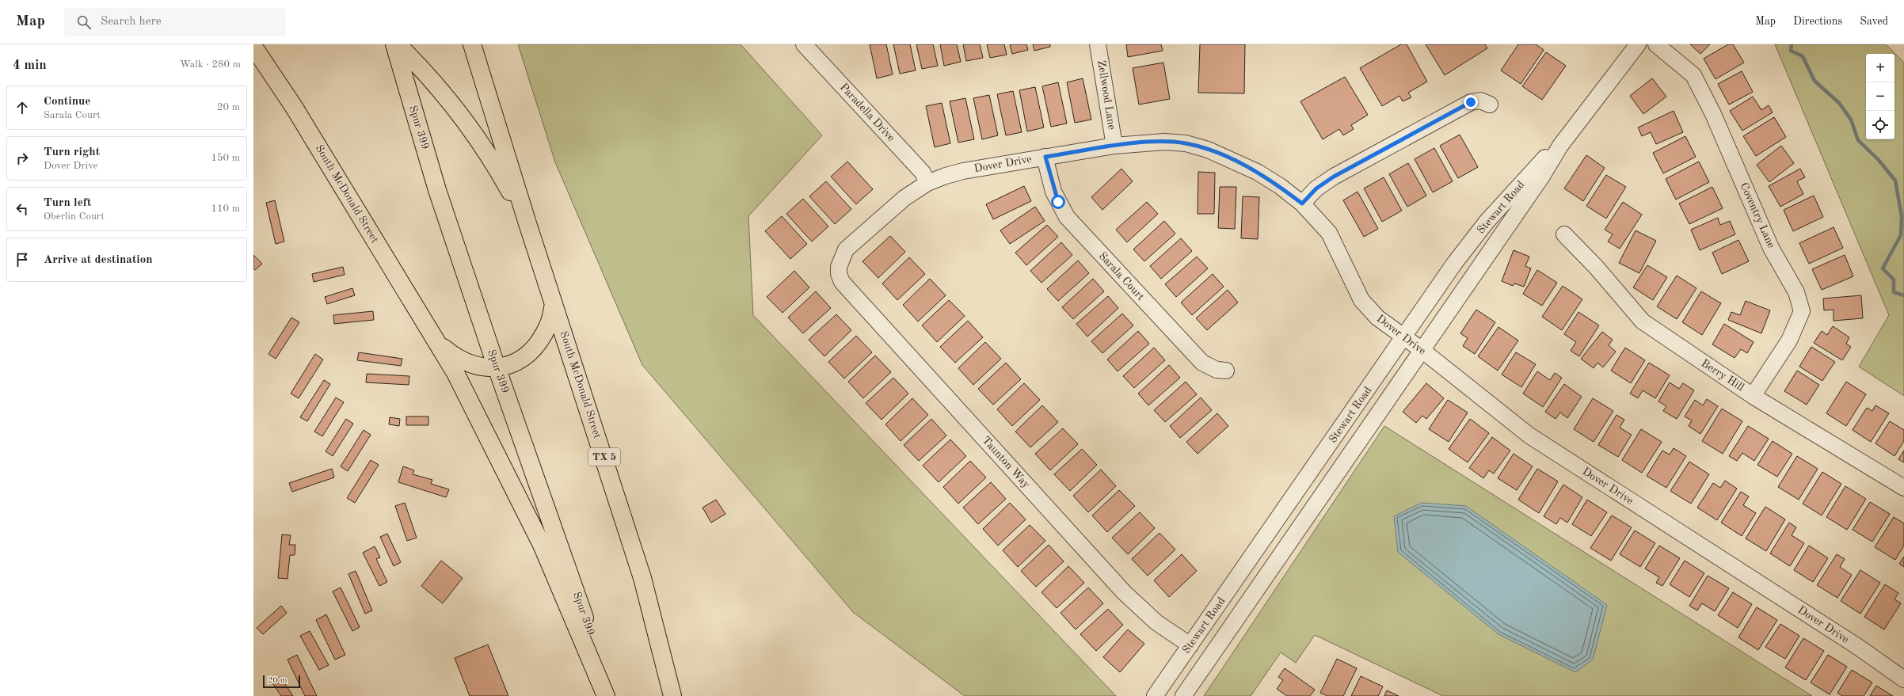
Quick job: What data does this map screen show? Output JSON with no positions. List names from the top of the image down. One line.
{"streets":{"main road":["Spur 399","South McDonald Street","TX 5"],"street":["Zellwood Lane","Paradella Drive","Dover Drive","Stewart Road","Coventry Lane","Sarala Court","Berry Hill","Taunton Way"]},"crossings":[["Zellwood Lane","Dover Drive"],["Paradella Drive","Dover Drive"],["Dover Drive","Stewart Road"],["Dover Drive","Sarala Court"],["Dover Drive","Taunton Way"],["South McDonald Street","TX 5"],["Stewart Road","Taunton Way"],["Coventry Lane","Berry Hill"]],"scale_bar":"20 m","page":{"header":"Map","search":"Search here","nav":["Map","Directions","Saved"],"heading":["4 min","Walk · 280 m"],"map_buttons":["+","−"],"list":[["Continue","Sarala Court","20 m"],["Turn right","Dover Drive","150 m"],["Turn left","Oberlin Court","110 m"],"Arrive at destination"],"scale":"20 m"}}
